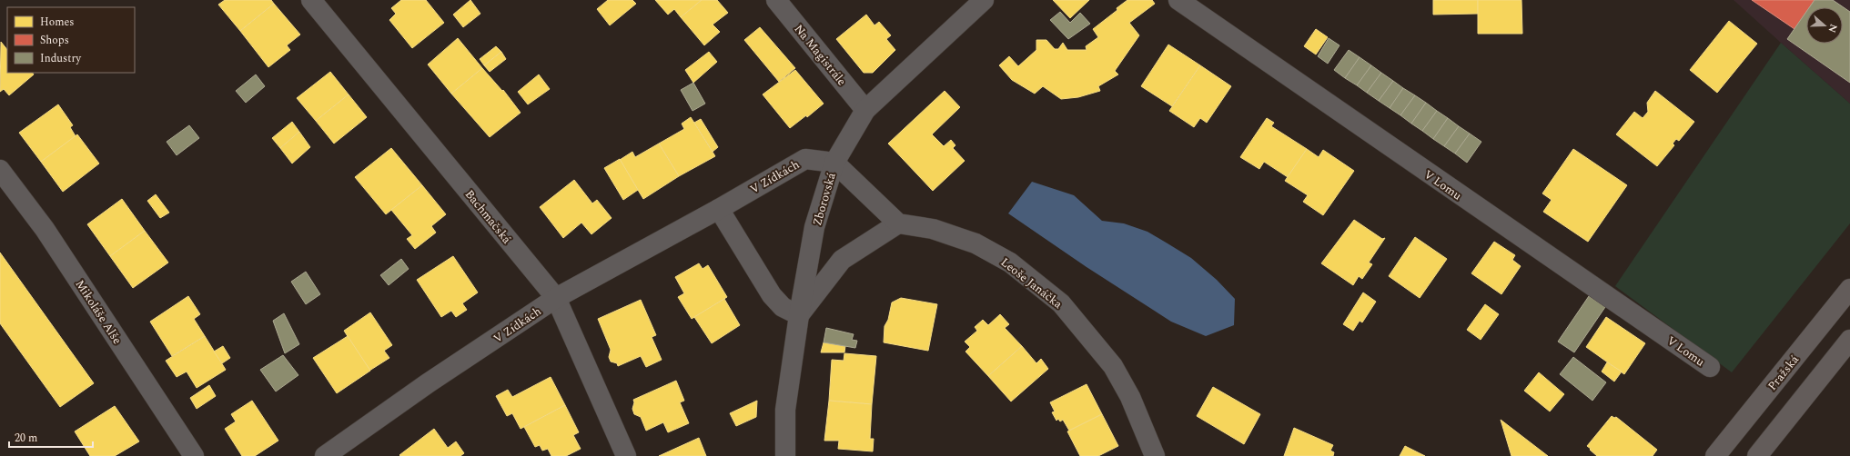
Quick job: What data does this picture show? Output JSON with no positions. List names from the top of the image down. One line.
{"streets":{"street":["Na Magistrále","V Zídkách","V Lomu","Zborovská","Bachmačská","Leoše Janáčka","Mikoláše Alše","Pražská"]},"crossings":[["Na Magistrále","Zborovská"],["V Zídkách","Zborovská"],["V Zídkách","Bachmačská"]],"legend":["Homes","Shops","Industry"],"scale_bar":"20 m","north":"right"}
